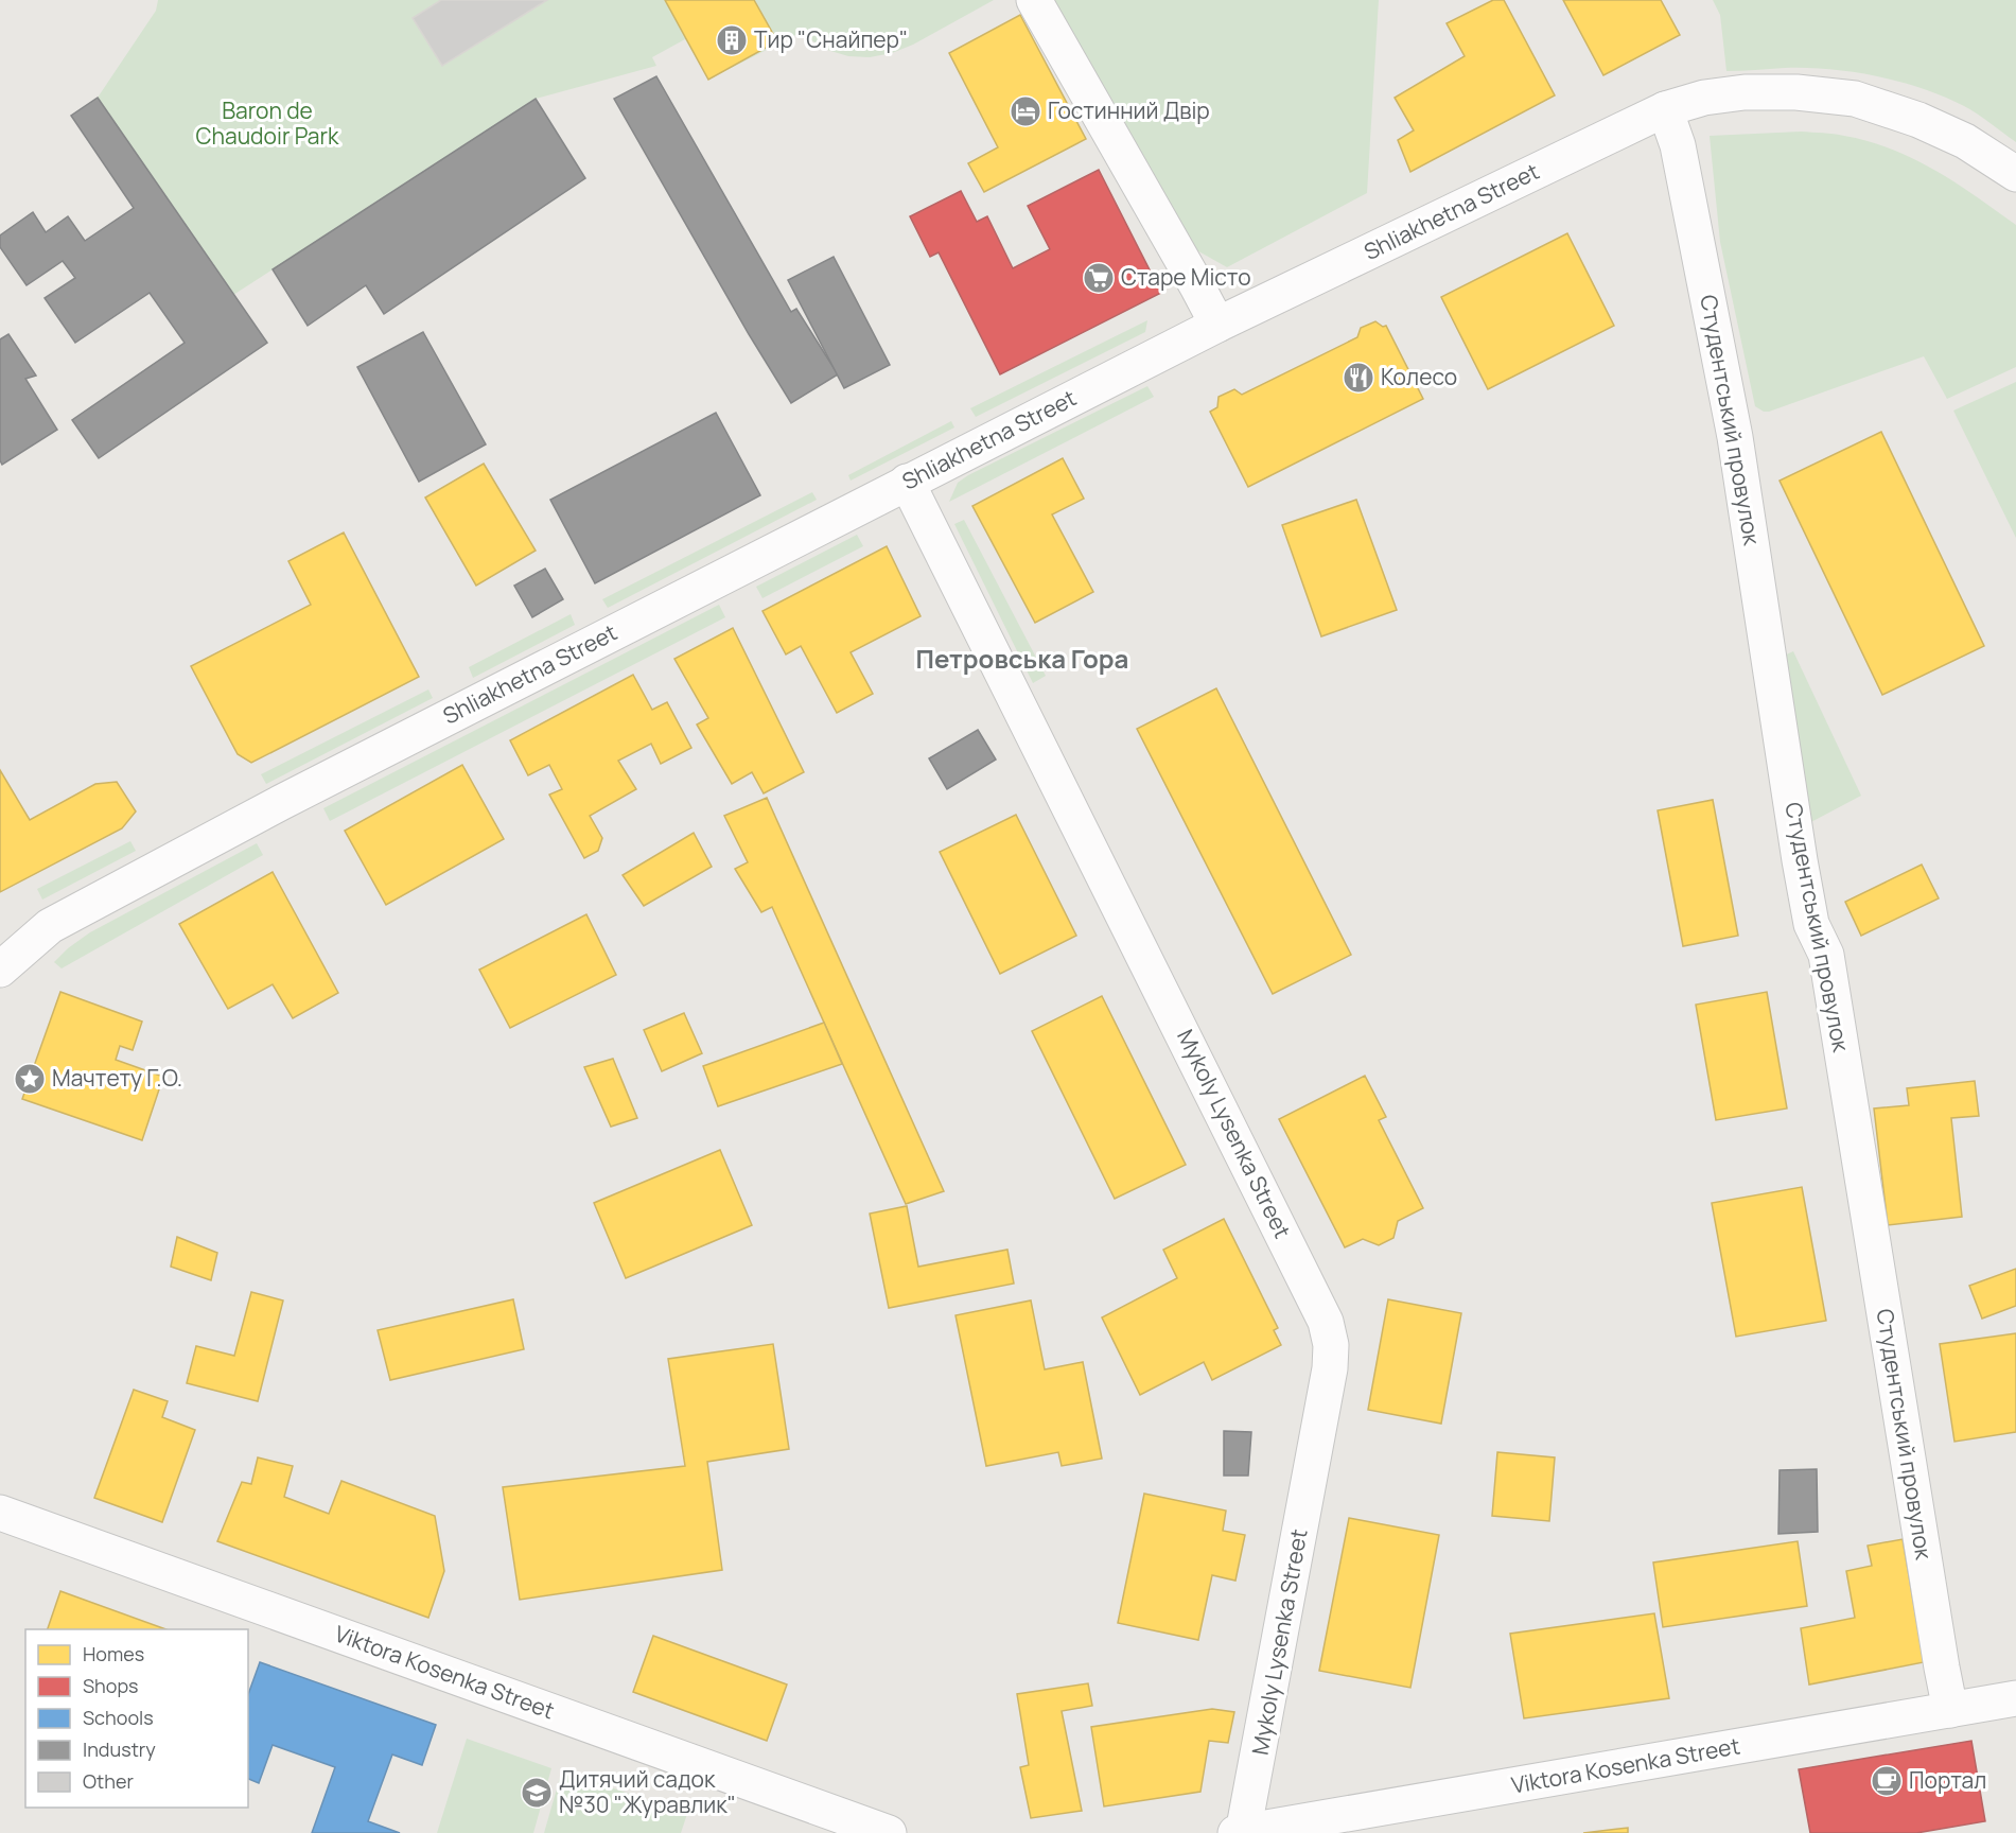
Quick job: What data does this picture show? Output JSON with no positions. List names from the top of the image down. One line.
{"streets":{"street":["Shliakhetna Street","Студентський провулок","Mykoly Lysenka Street","Viktora Kosenka Street"]},"crossings":[["Shliakhetna Street","Студентський провулок"],["Shliakhetna Street","Mykoly Lysenka Street"],["Студентський провулок","Viktora Kosenka Street"],["Mykoly Lysenka Street","Viktora Kosenka Street"]],"districts":["Петровська Гора"],"parks":["Baron de Chaudoir Park"],"places":{"building":["Тир \"Снайпер\""],"hotel":["Гостинний Двір"],"supermarket":["Старе Місто"],"restaurant":["Колесо"],"place":["Мачтету Г.О."],"cafe":["Портал"],"school or university":["Дитячий садок №30 \"Журавлик\""]},"legend":["Homes","Shops","Schools","Industry","Other"]}
